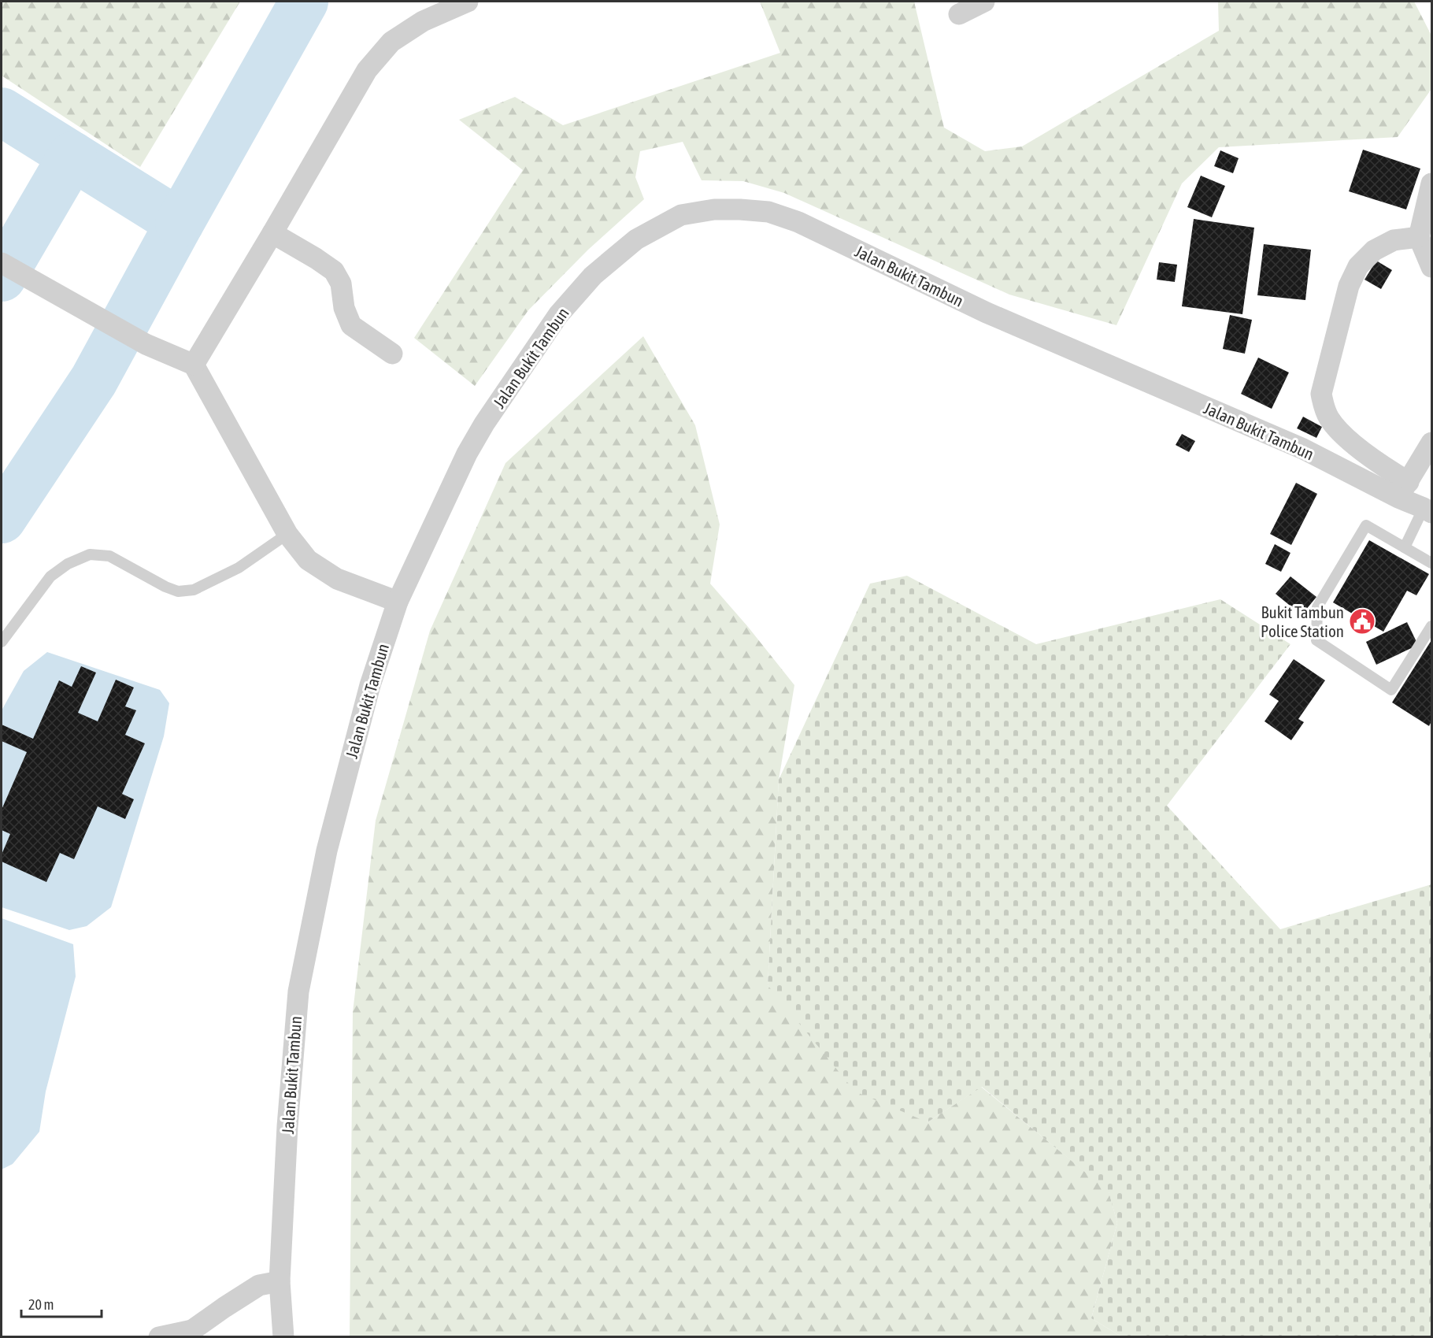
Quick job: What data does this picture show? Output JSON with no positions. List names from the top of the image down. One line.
{"streets":{"street":["Jalan Bukit Tambun"]},"places":{"public building":["Bukit Tambun Police Station"]},"scale_bar":"20 m"}
